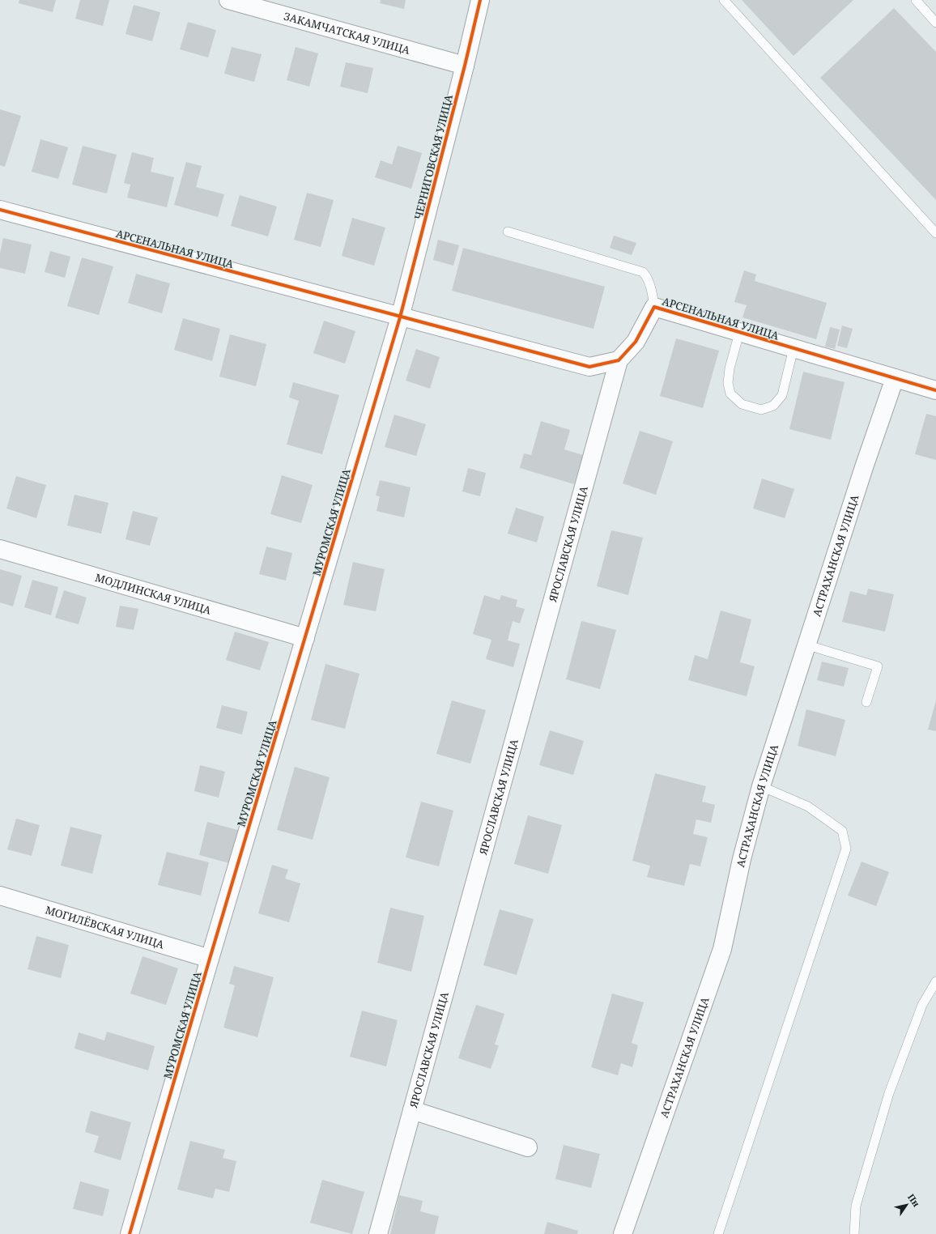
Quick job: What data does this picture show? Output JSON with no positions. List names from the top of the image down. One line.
{"streets":{"street":["ЗАКАМЧАТСКАЯ УЛИЦА","ЧЕРНИГОВСКАЯ УЛИЦА","АРСЕНАЛЬНАЯ УЛИЦА","МУРОМСКАЯ УЛИЦА","ЯРОСЛАВСКАЯ УЛИЦА","АСТРАХАНСКАЯ УЛИЦА","МОДЛИНСКАЯ УЛИЦА","МОГИЛЁВСКАЯ УЛИЦА"]},"crossings":[["ЗАКАМЧАТСКАЯ УЛИЦА","ЧЕРНИГОВСКАЯ УЛИЦА"],["ЧЕРНИГОВСКАЯ УЛИЦА","АРСЕНАЛЬНАЯ УЛИЦА"],["ЧЕРНИГОВСКАЯ УЛИЦА","МУРОМСКАЯ УЛИЦА"],["АРСЕНАЛЬНАЯ УЛИЦА","МУРОМСКАЯ УЛИЦА"],["АРСЕНАЛЬНАЯ УЛИЦА","ЯРОСЛАВСКАЯ УЛИЦА"],["АРСЕНАЛЬНАЯ УЛИЦА","АСТРАХАНСКАЯ УЛИЦА"],["МУРОМСКАЯ УЛИЦА","МОДЛИНСКАЯ УЛИЦА"],["МУРОМСКАЯ УЛИЦА","МОГИЛЁВСКАЯ УЛИЦА"]],"north":"top right"}
